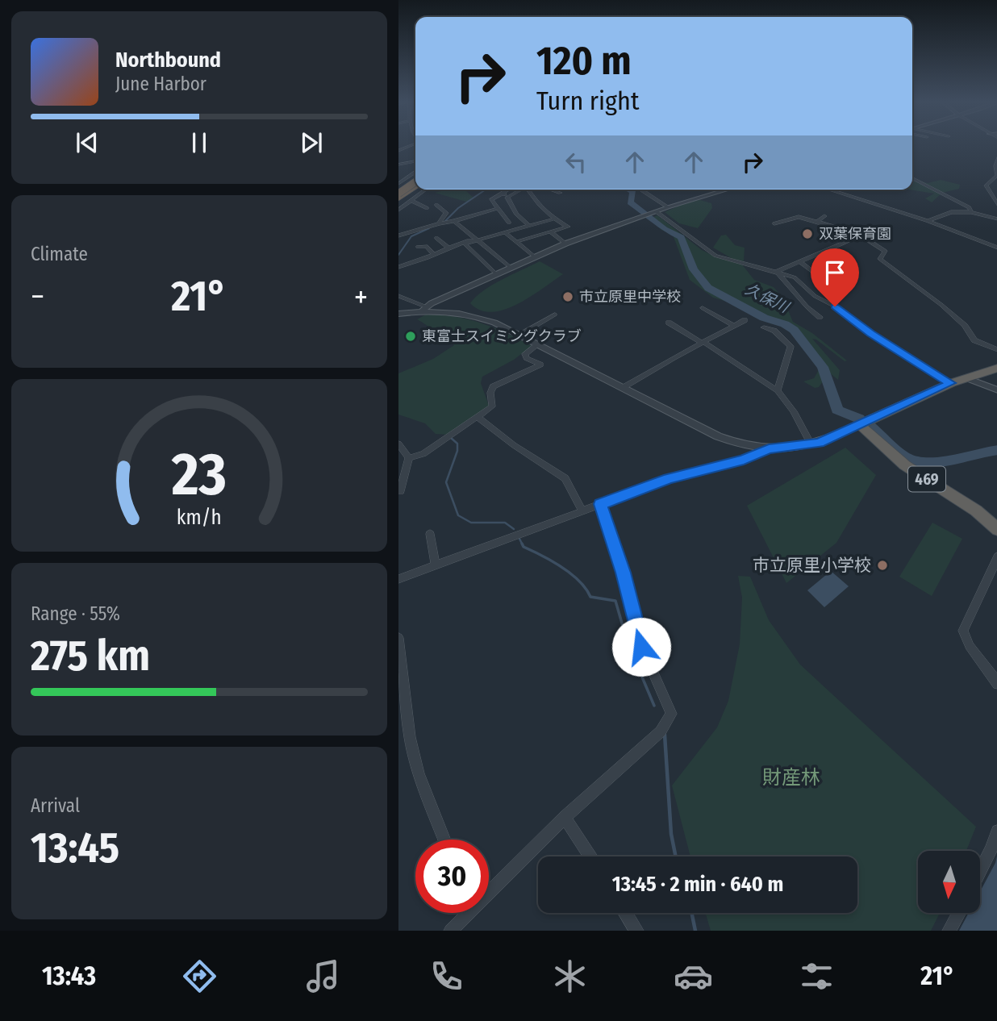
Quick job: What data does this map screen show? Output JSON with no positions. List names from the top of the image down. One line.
{"streets":{"highway":["469"]},"water":["久保川"],"parks":["財産林"],"places":["双葉保育園","市立原里中学校","東富士スイミングクラブ","市立原里小学校"],"north":"bottom","page":{"turn":["120 m","Turn right"],"song":["Northbound","June Harbor"],"tile":["Climate",["Range · 55%","275 km"],["Arrival","13:45"]],"heat":["−","21°","+"],"limit":"30","trip":"13:45 · 2 min · 640 m","tabs":["13:43","21°"],"gauge":["23","km/h"]}}
